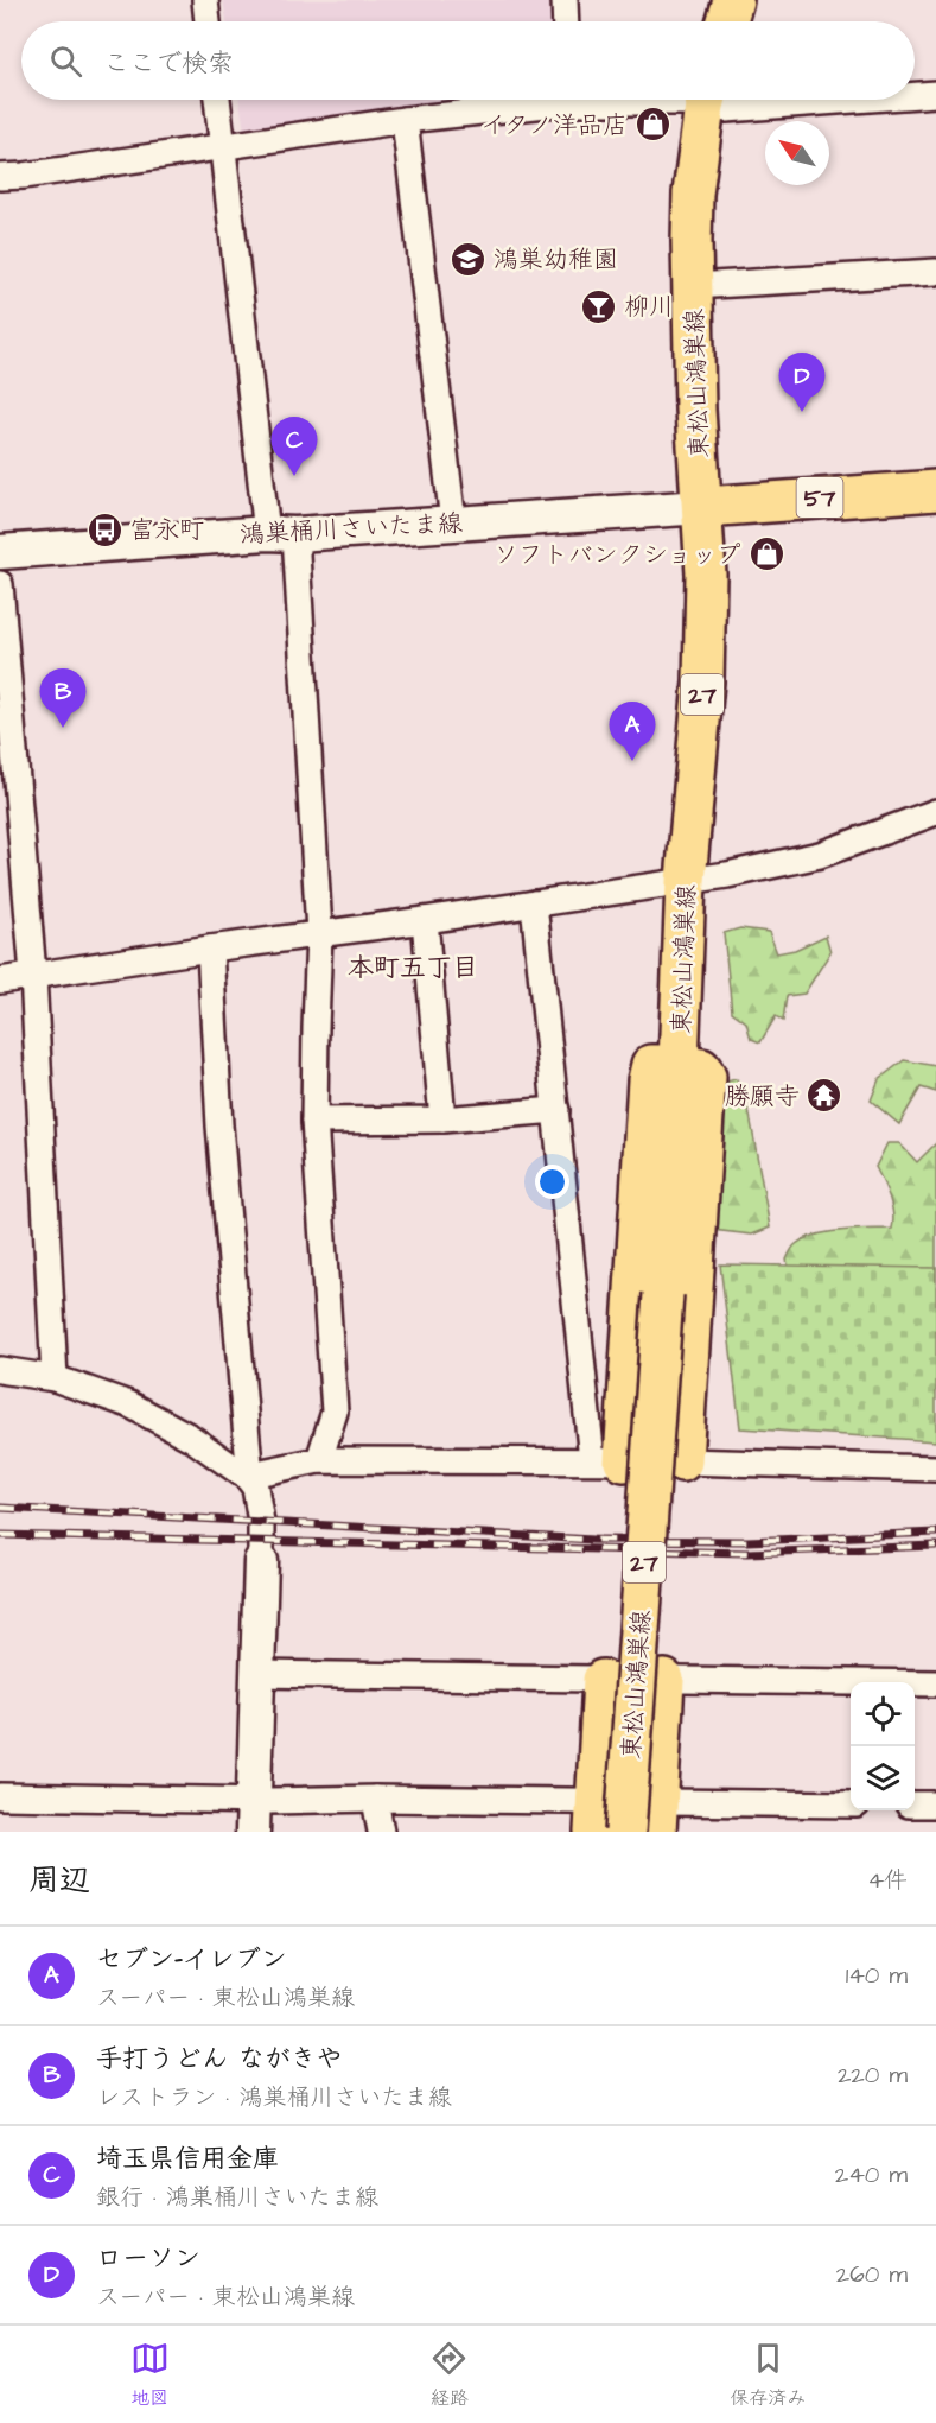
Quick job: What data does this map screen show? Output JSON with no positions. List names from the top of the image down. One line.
{"streets":{"main road":["東松山鴻巣線","57","鴻巣桶川さいたま線","27"]},"crossings":[["東松山鴻巣線","57"],["東松山鴻巣線","鴻巣桶川さいたま線"],["57","鴻巣桶川さいたま線"]],"districts":["本町五丁目"],"places":{"shop":["イタノ洋品店","ソフトバンクショップ"],"school or university":["鴻巣幼稚園"],"bar":["柳川"],"bus stop":["富永町"],"temple":["勝願寺"]},"north":"top left","page":{"search":"ここで検索","pins":["D","C","B","A"],"heading":["周辺","4件"],"list":[{"mark":"A","name":"セブン-イレブン","note":"スーパー · 東松山鴻巣線","value":"140 m"},{"mark":"B","name":"手打うどん ながきや","note":"レストラン · 鴻巣桶川さいたま線","value":"220 m"},{"mark":"C","name":"埼玉県信用金庫","note":"銀行 · 鴻巣桶川さいたま線","value":"240 m"},{"mark":"D","name":"ローソン","note":"スーパー · 東松山鴻巣線","value":"260 m"}],"nav":["地図","経路","保存済み"]}}
